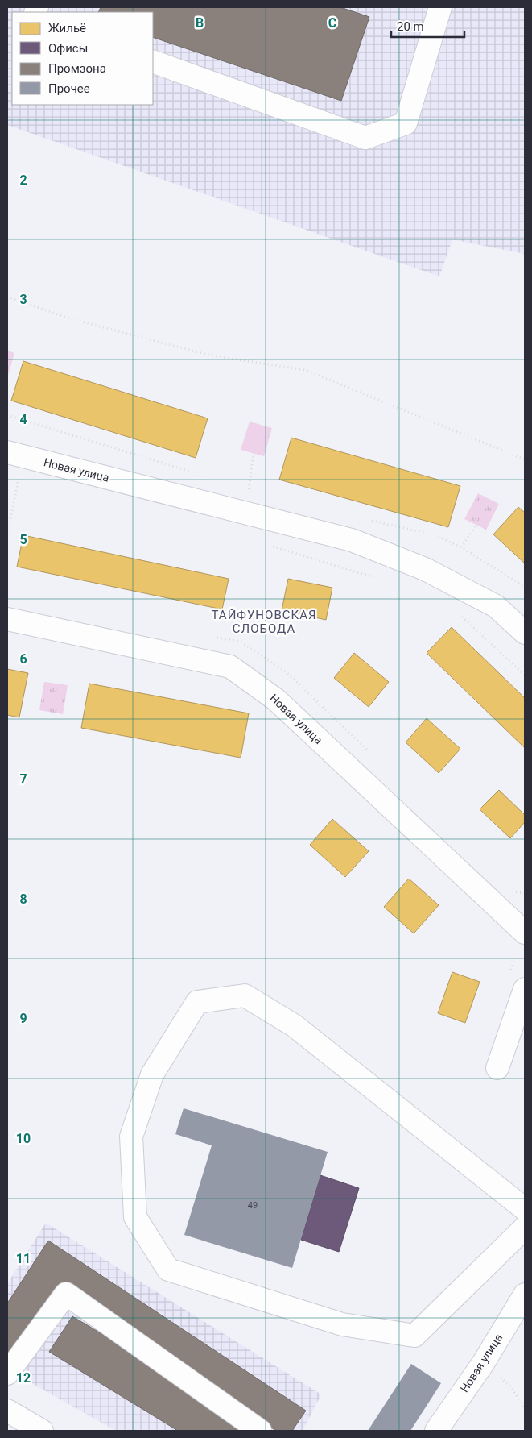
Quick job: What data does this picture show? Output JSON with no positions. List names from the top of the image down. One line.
{"streets":{"street":["Новая улица"]},"districts":["ТАЙФУНОВСКАЯ СЛОБОДА"],"house_numbers":["49"],"legend":["Жильё","Офисы","Промзона","Прочее"],"scale_bar":"20 m","grid":{"columns":["B","C"],"rows":["2","3","4","5","6","7","8","9","10","11","12"]}}
